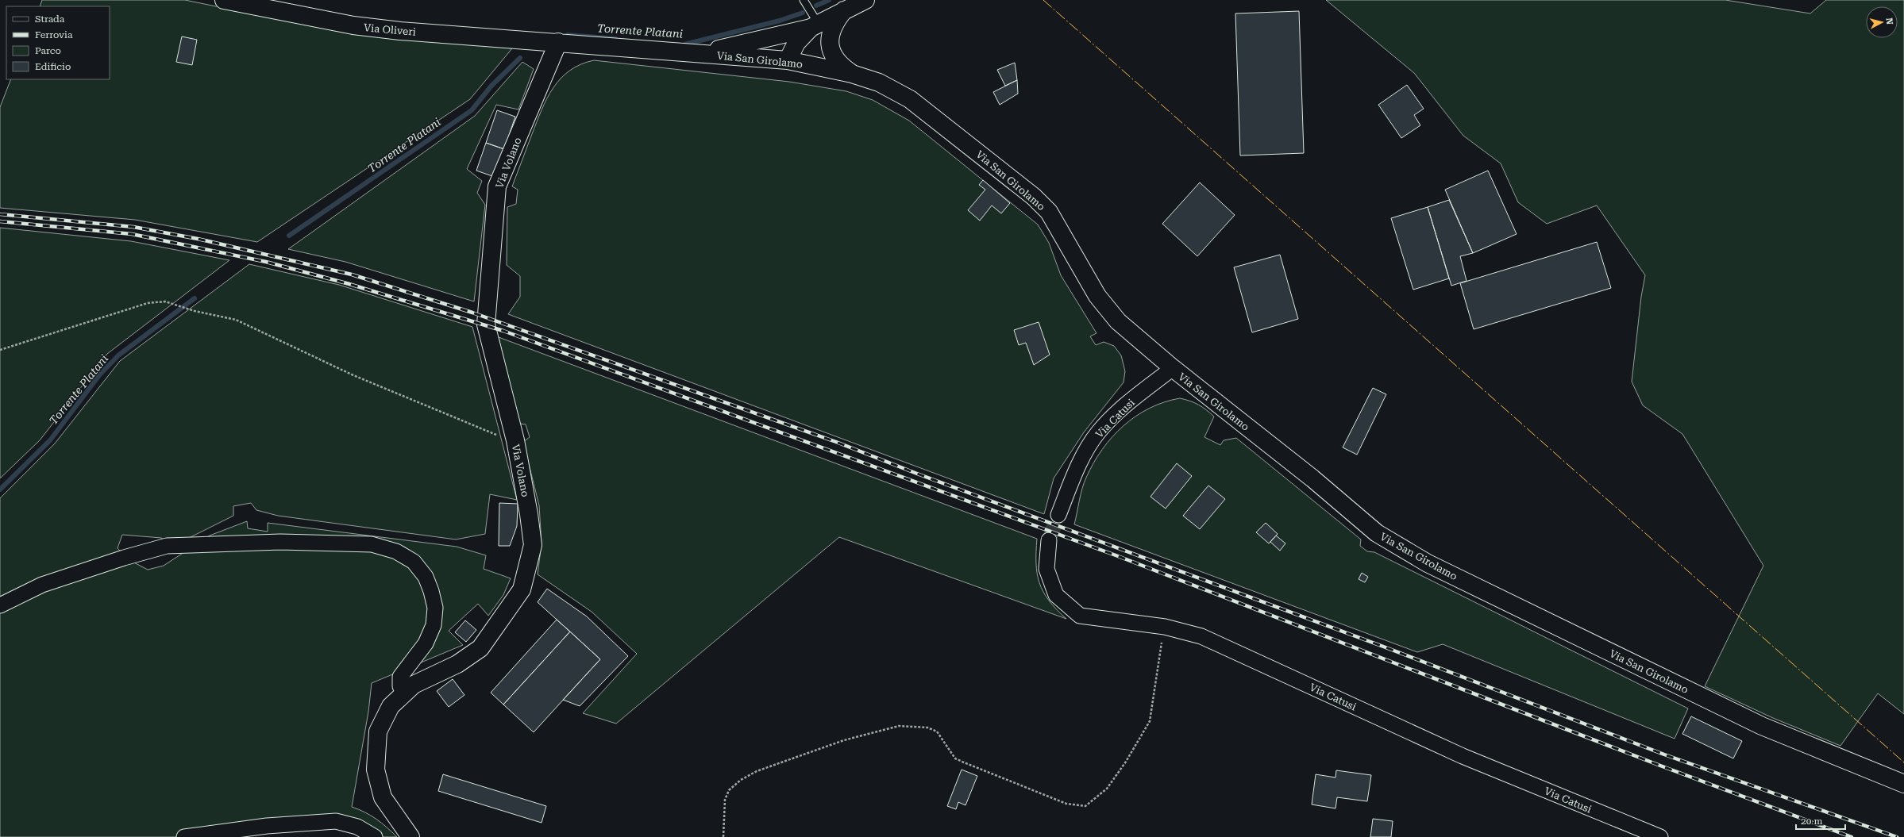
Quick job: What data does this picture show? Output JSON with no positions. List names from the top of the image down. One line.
{"streets":{"street":["Via Oliveri","Via San Girolamo","Via Volano","Via Catusi"]},"crossings":[["Via Oliveri","Via San Girolamo"],["Via Oliveri","Via Volano"],["Via San Girolamo","Via Volano"],["Via San Girolamo","Via Catusi"]],"water":["Torrente Platani"],"legend":["Strada","Ferrovia","Parco","Edificio"],"scale_bar":"20 m","north":"right"}
